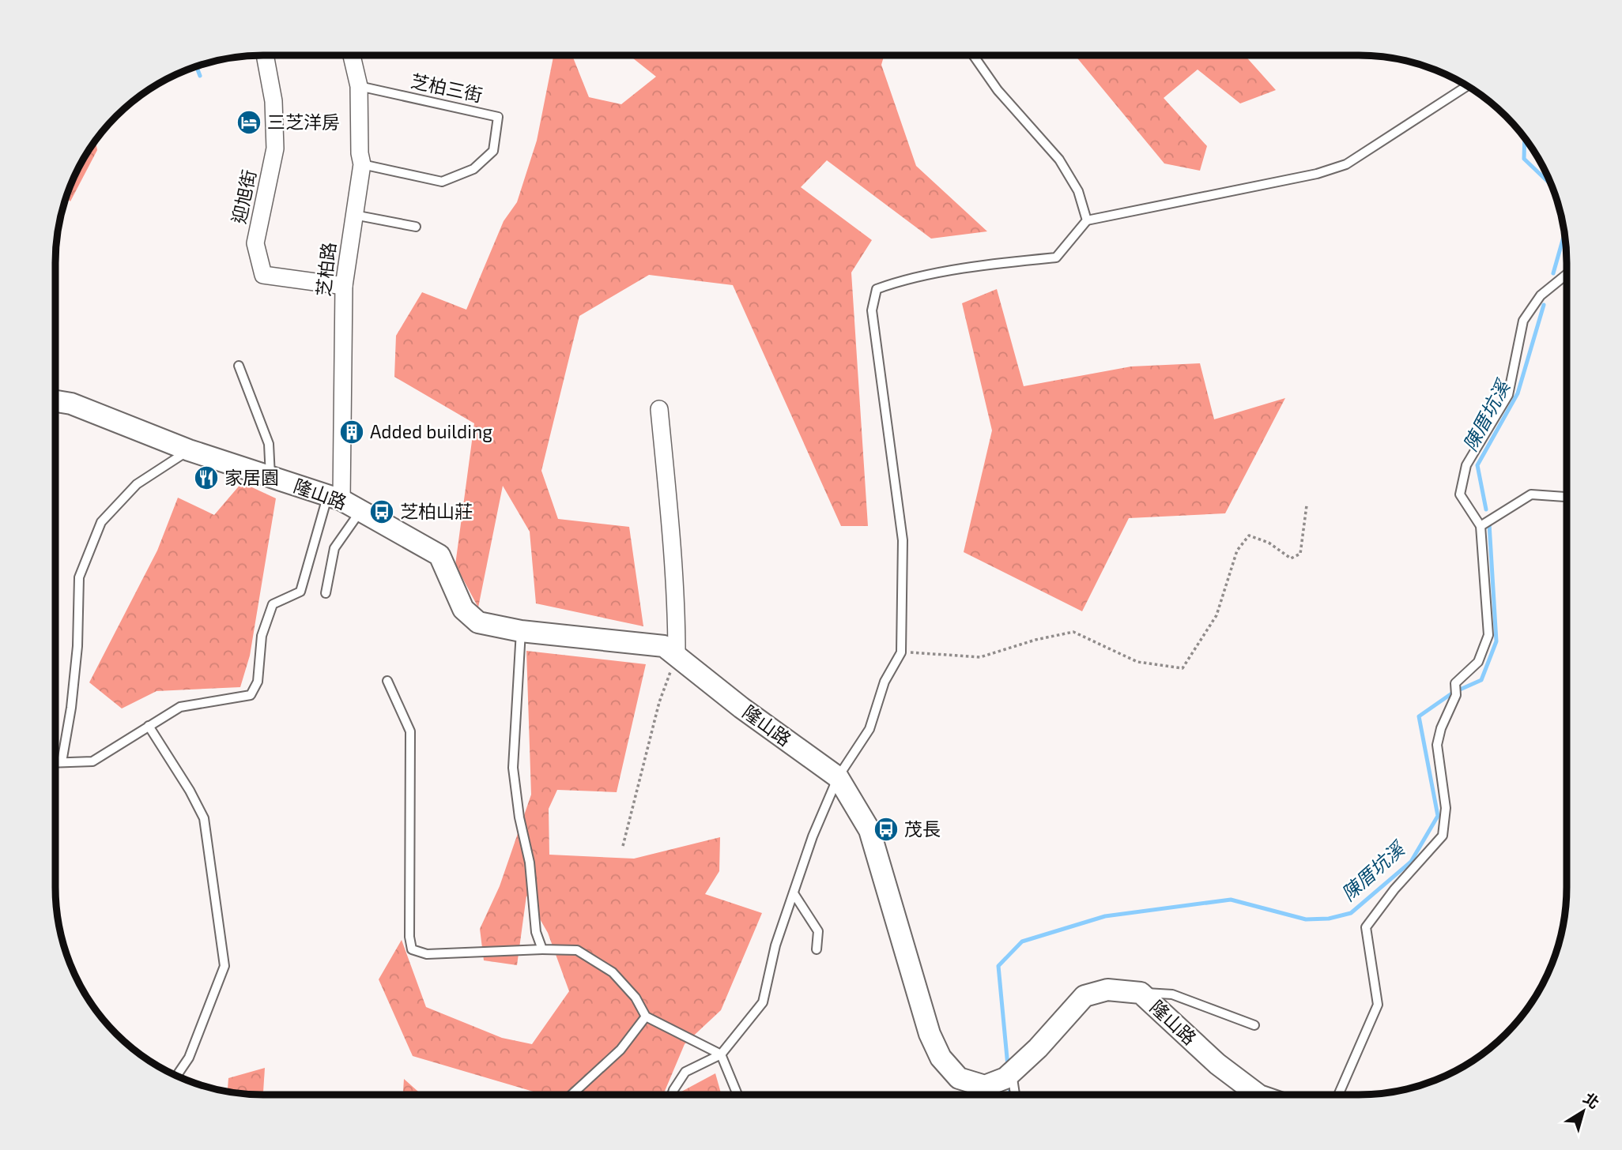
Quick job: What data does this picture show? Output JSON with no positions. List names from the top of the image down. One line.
{"streets":{"street":["迎旭街","芝柏路","隆山路"],"lane":["芝柏三街"]},"crossings":[["芝柏三街","芝柏路"],["迎旭街","芝柏路"],["芝柏路","隆山路"]],"water":["陳厝坑溪"],"places":{"hotel":["三芝洋房"],"building":["Added building"],"restaurant":["家居園"],"bus stop":["芝柏山莊","茂長"]},"north":"top right"}
